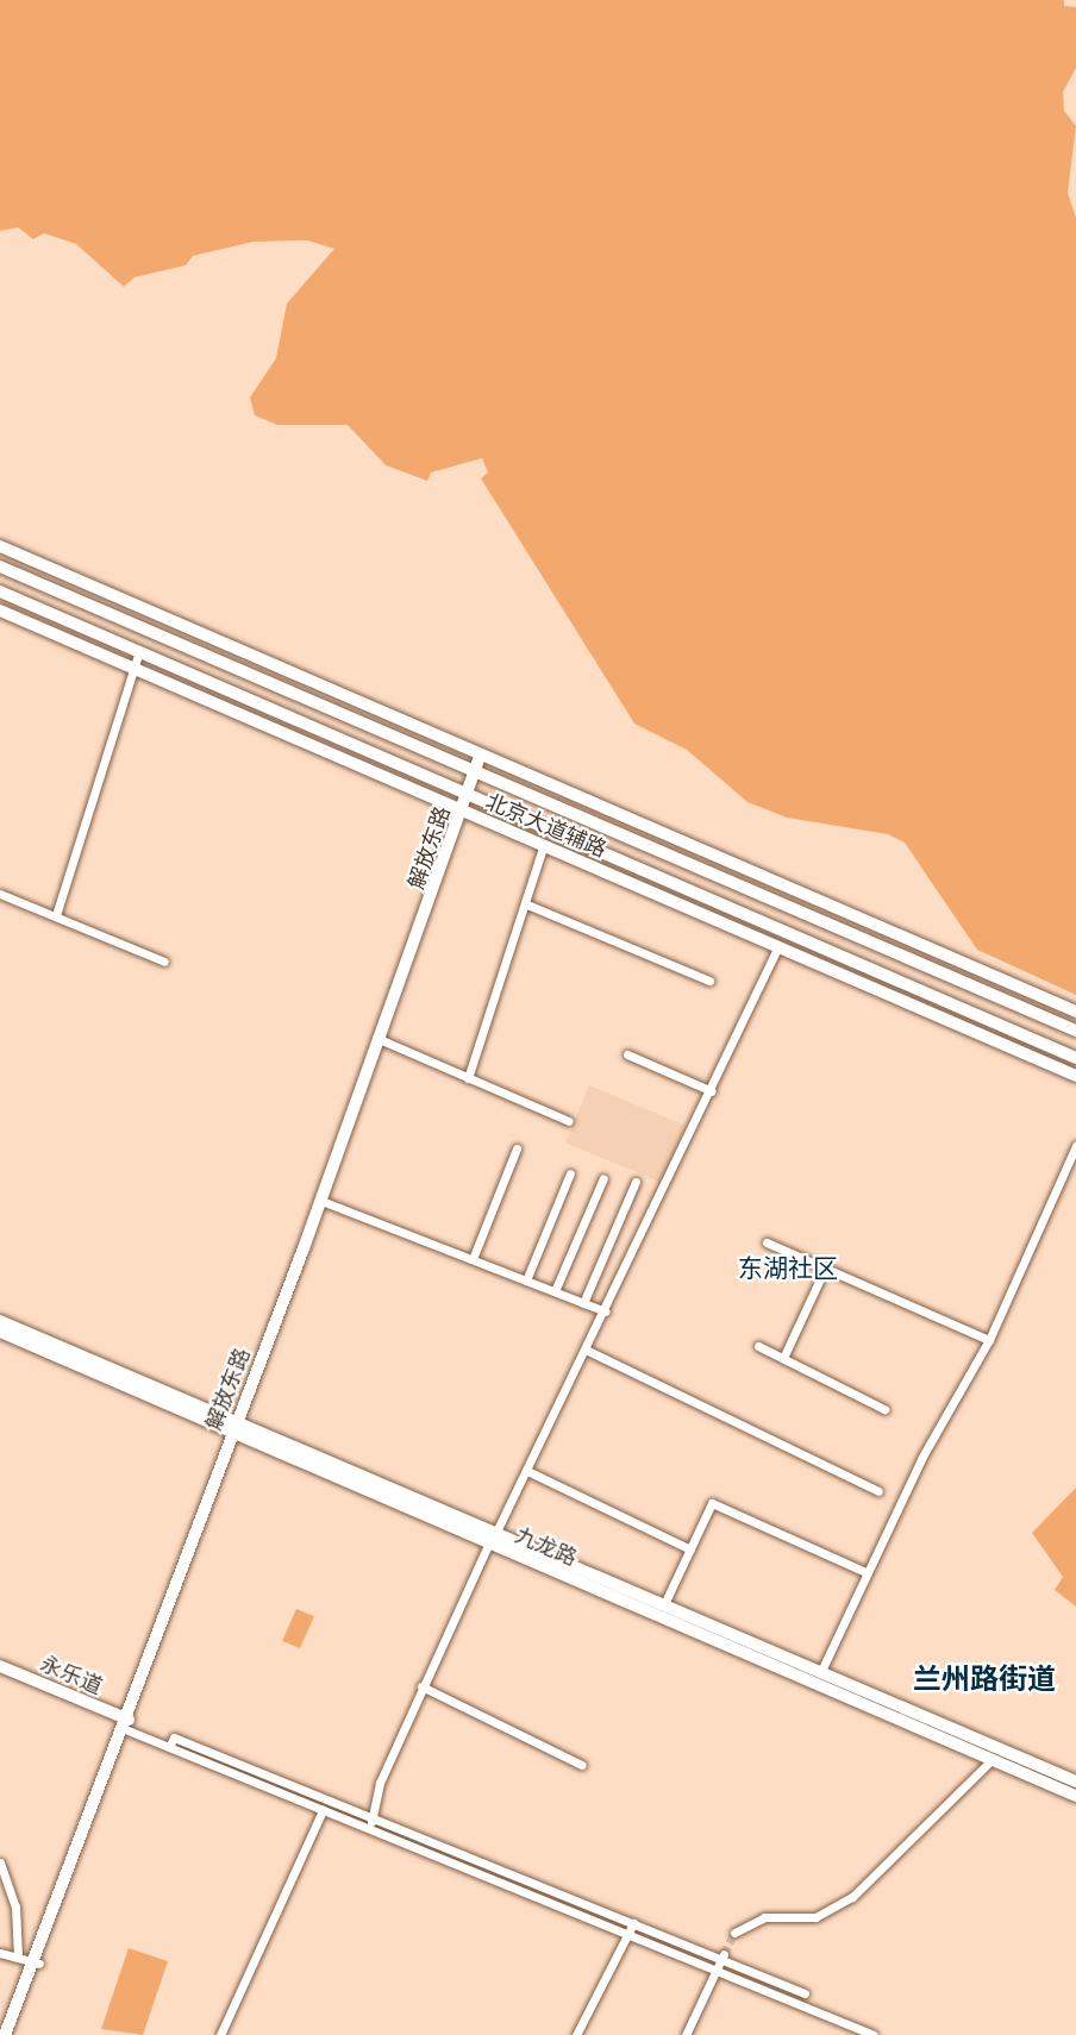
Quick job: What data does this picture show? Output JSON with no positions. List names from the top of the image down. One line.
{"streets":{"main road":["北京大道辅路","解放东路","九龙路","永乐道"]},"crossings":[["北京大道辅路","解放东路"],["解放东路","九龙路"],["解放东路","永乐道"]],"districts":["东湖社区","兰州路街道"]}
